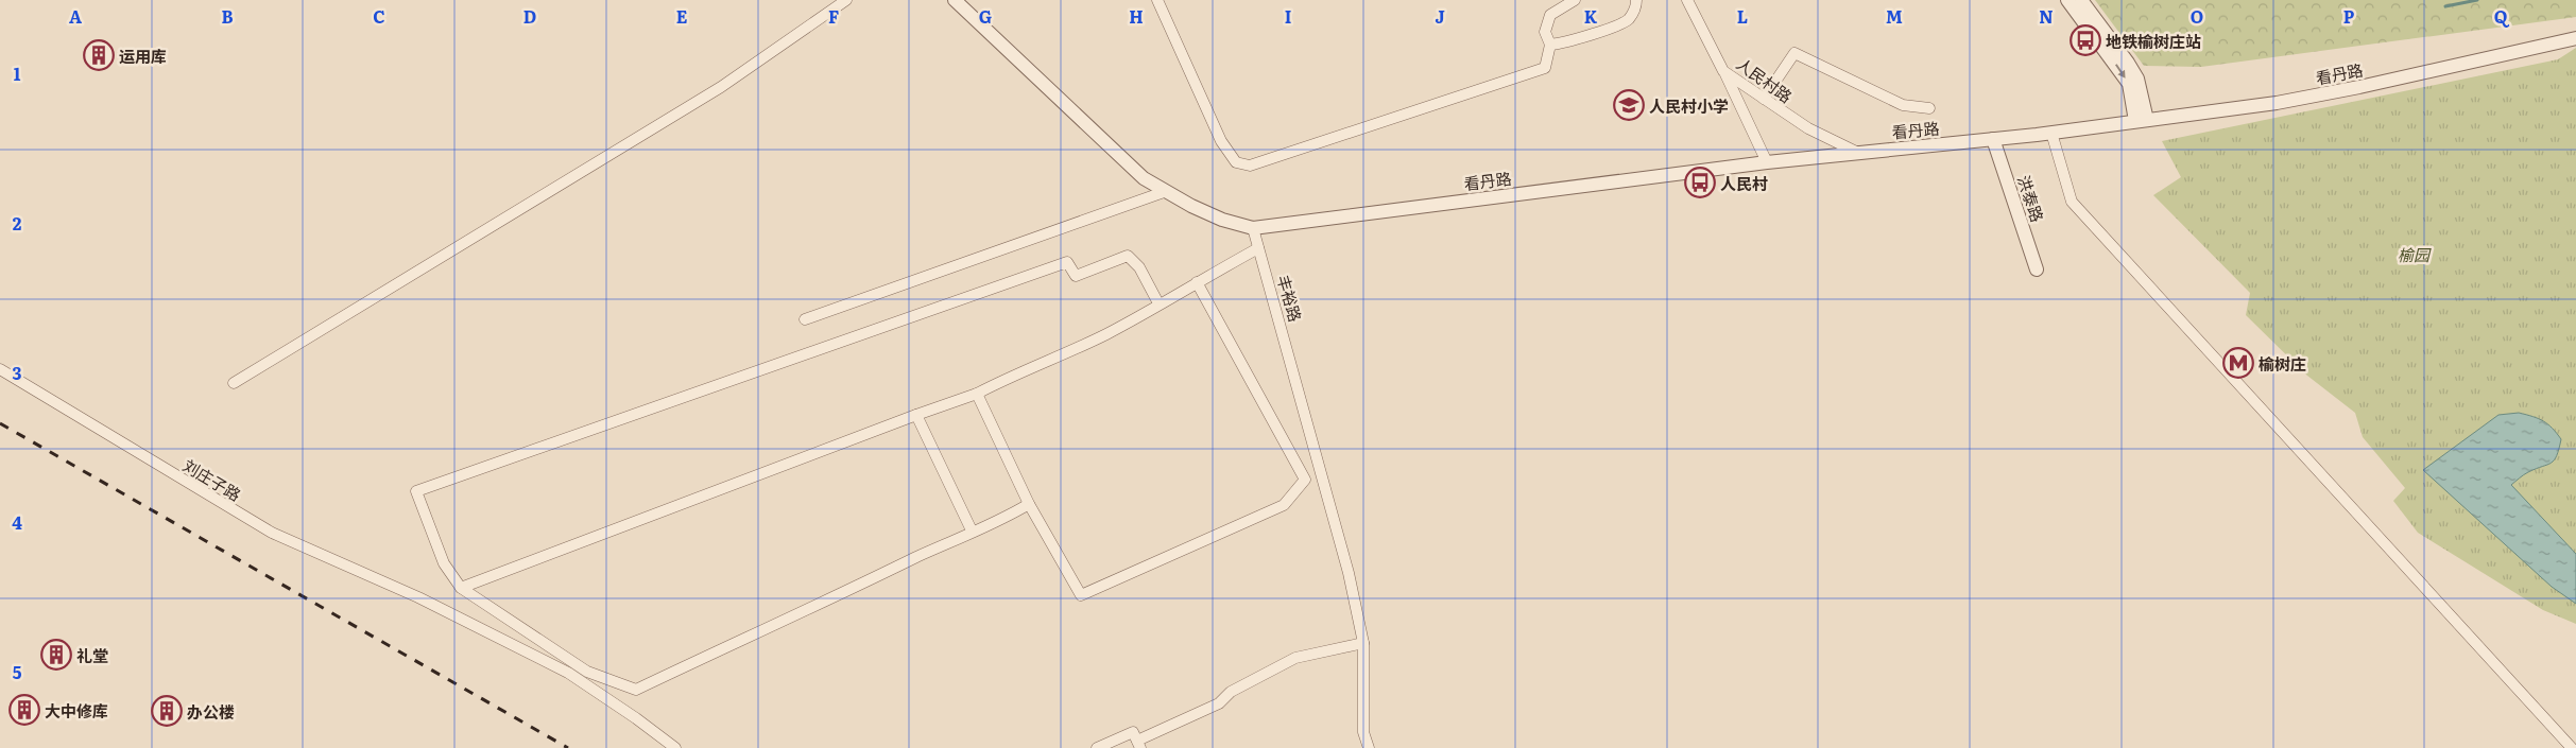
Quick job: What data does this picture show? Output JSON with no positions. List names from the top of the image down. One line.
{"streets":{"street":["看丹路","人民村路","洪泰路","丰裕路","刘庄子路"]},"crossings":[["看丹路","人民村路"],["看丹路","洪泰路"],["看丹路","丰裕路"]],"parks":["榆园"],"places":{"bus stop":["地铁榆树庄站","人民村"],"building":["运用库","礼堂","大中修库","办公楼"],"school or university":["人民村小学"],"metro station":["榆树庄"]},"grid":{"columns":["A","B","C","D","E","F","G","H","I","J","K","L","M","N","O","P","Q"],"rows":["1","2","3","4","5"]}}
